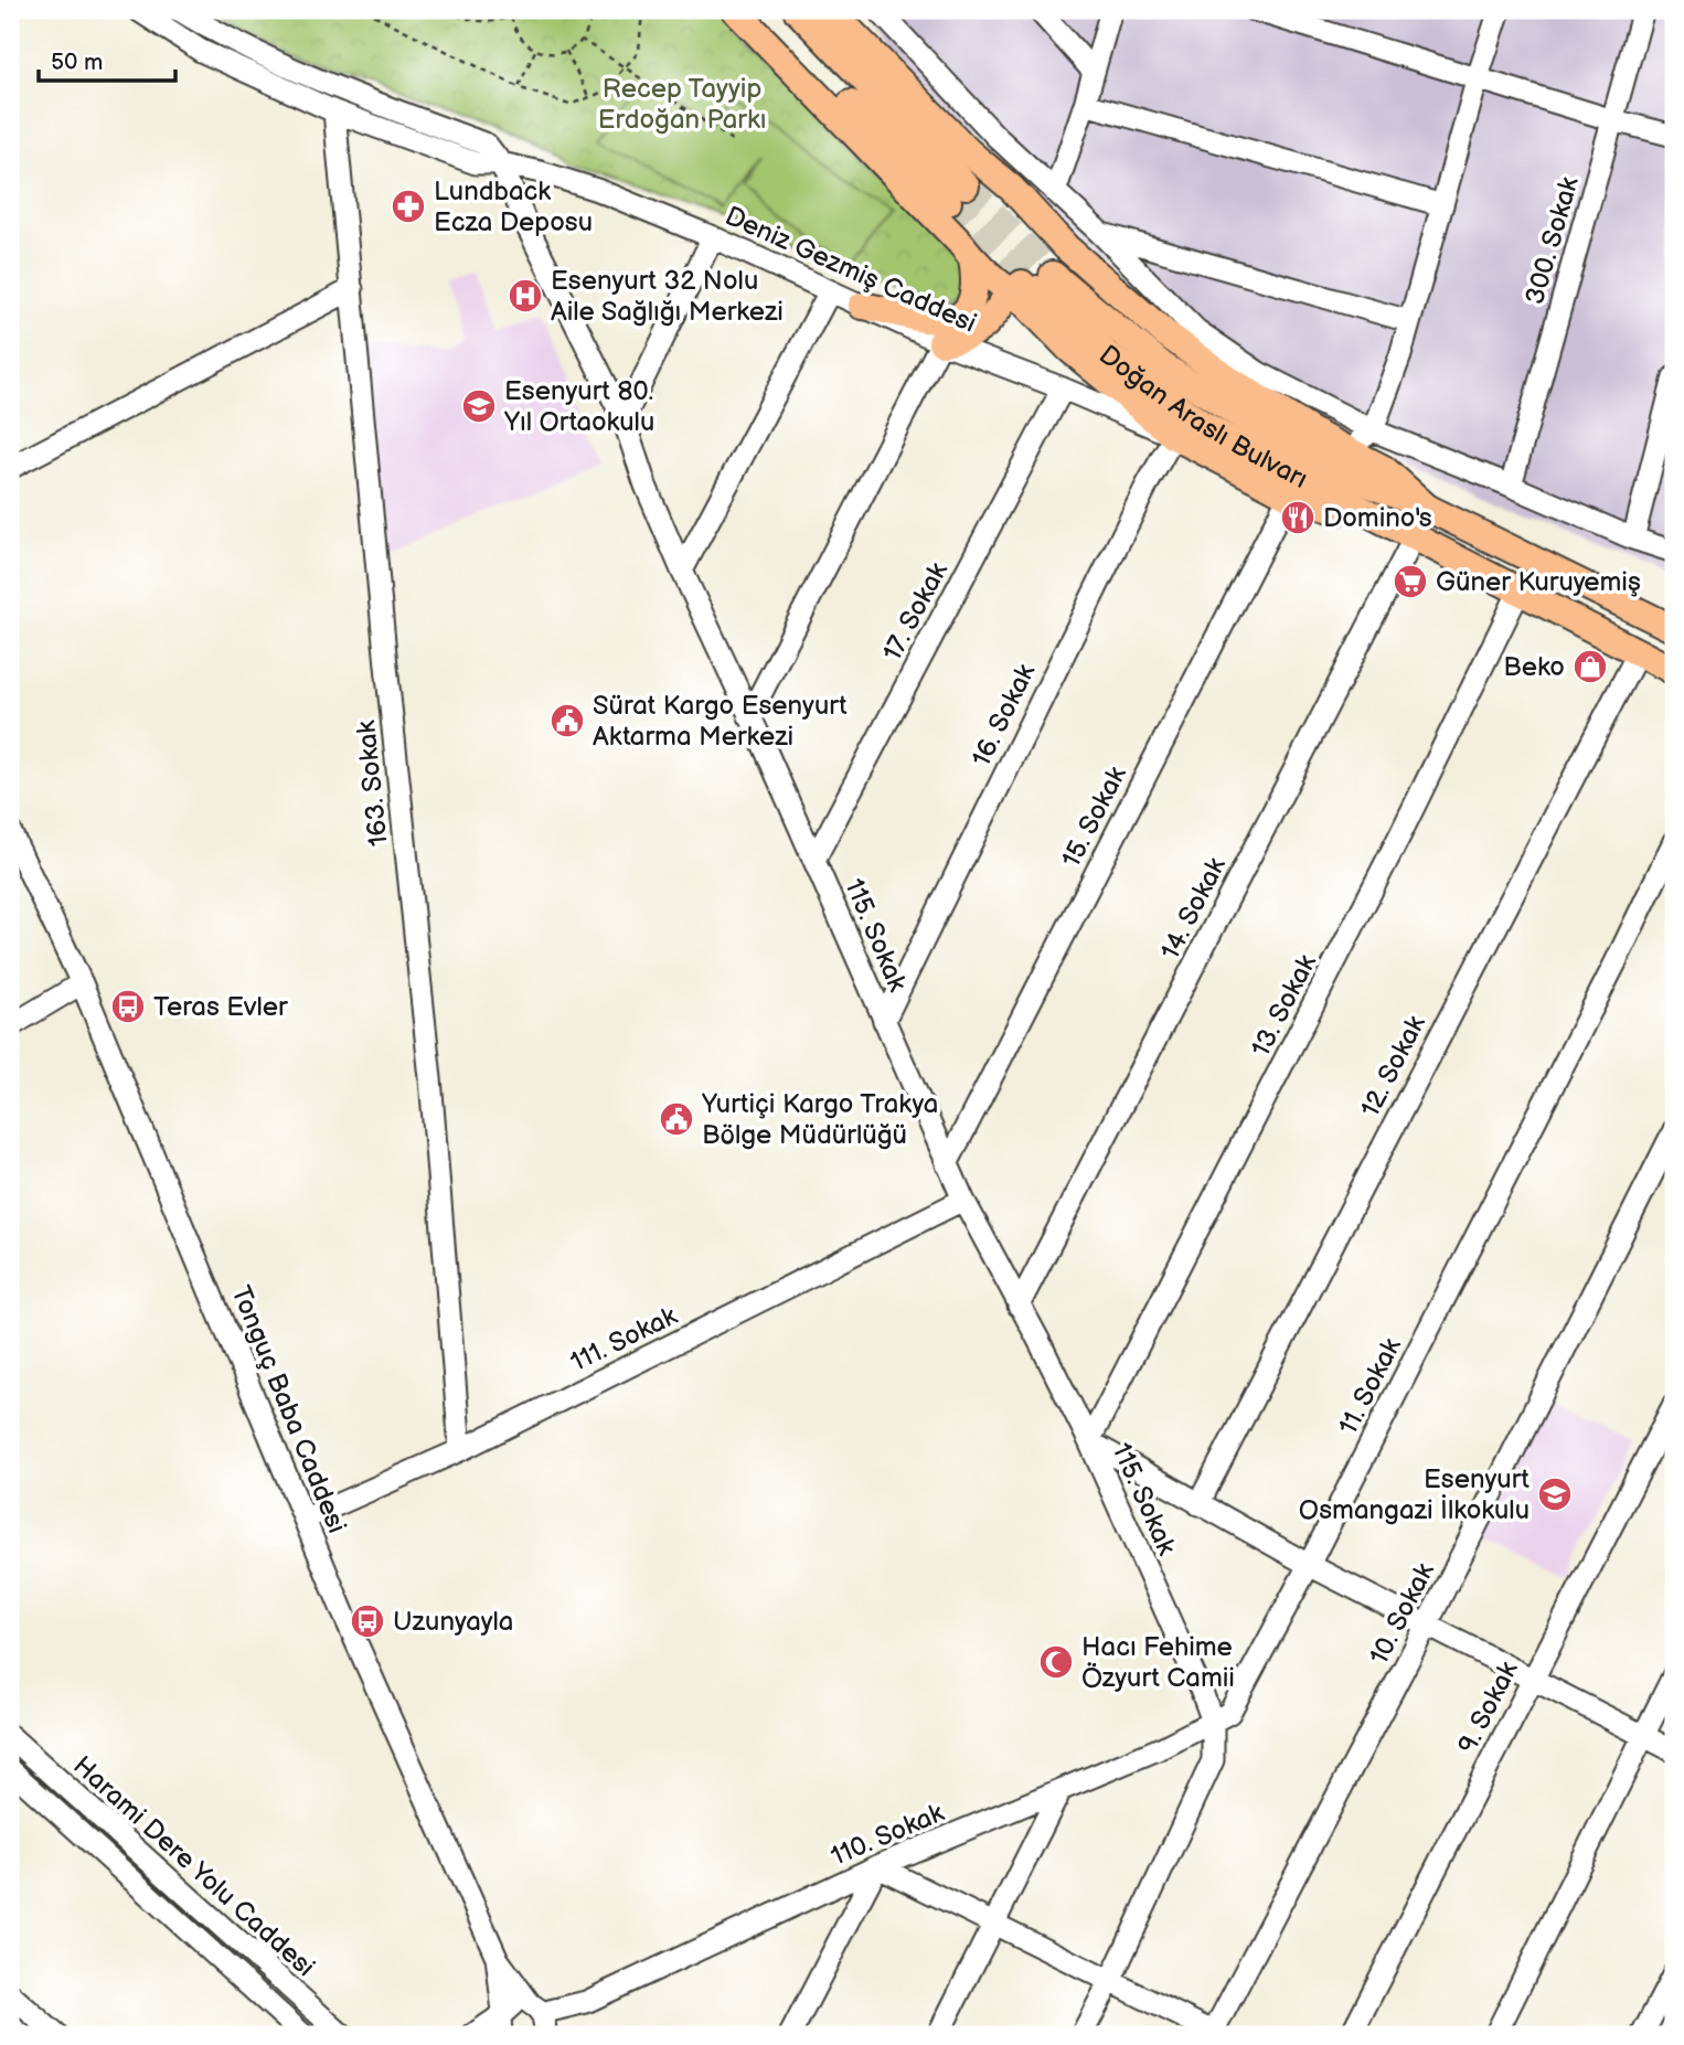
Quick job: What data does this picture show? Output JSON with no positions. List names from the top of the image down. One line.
{"streets":{"main road":["Doğan Araslı Bulvarı"],"street":["300. Sokak","Deniz Gezmiş Caddesi","17. Sokak","16. Sokak","163. Sokak","15. Sokak","14. Sokak","115. Sokak","13. Sokak","12. Sokak","111. Sokak","11. Sokak","Tonguç Baba Caddesi","10. Sokak","9. Sokak","110. Sokak","Harami Dere Yolu Caddesi"]},"crossings":[["Deniz Gezmiş Caddesi","17. Sokak"],["Deniz Gezmiş Caddesi","16. Sokak"],["Deniz Gezmiş Caddesi","163. Sokak"],["Deniz Gezmiş Caddesi","115. Sokak"],["Doğan Araslı Bulvarı","14. Sokak"],["Doğan Araslı Bulvarı","13. Sokak"],["Doğan Araslı Bulvarı","12. Sokak"],["17. Sokak","115. Sokak"],["16. Sokak","115. Sokak"],["163. Sokak","111. Sokak"],["15. Sokak","115. Sokak"],["14. Sokak","115. Sokak"],["115. Sokak","13. Sokak"],["115. Sokak","111. Sokak"],["115. Sokak","11. Sokak"],["115. Sokak","110. Sokak"],["111. Sokak","Tonguç Baba Caddesi"],["11. Sokak","110. Sokak"],["Tonguç Baba Caddesi","110. Sokak"]],"parks":["Recep Tayyip Erdoğan Parkı"],"places":{"pharmacy":["Lundback Ecza Deposu"],"hospital":["Esenyurt 32 Nolu Aile Sağlığı Merkezi"],"school or university":["Esenyurt 80. Yıl Ortaokulu","Esenyurt Osmangazi İlkokulu"],"restaurant":["Domino's"],"supermarket":["Güner Kuruyemiş"],"shop":["Beko"],"public building":["Sürat Kargo Esenyurt Aktarma Merkezi","Yurtiçi Kargo Trakya Bölge Müdürlüğü"],"bus stop":["Teras Evler","Uzunyayla"],"mosque":["Hacı Fehime Özyurt Camii"]},"scale_bar":"50 m"}
